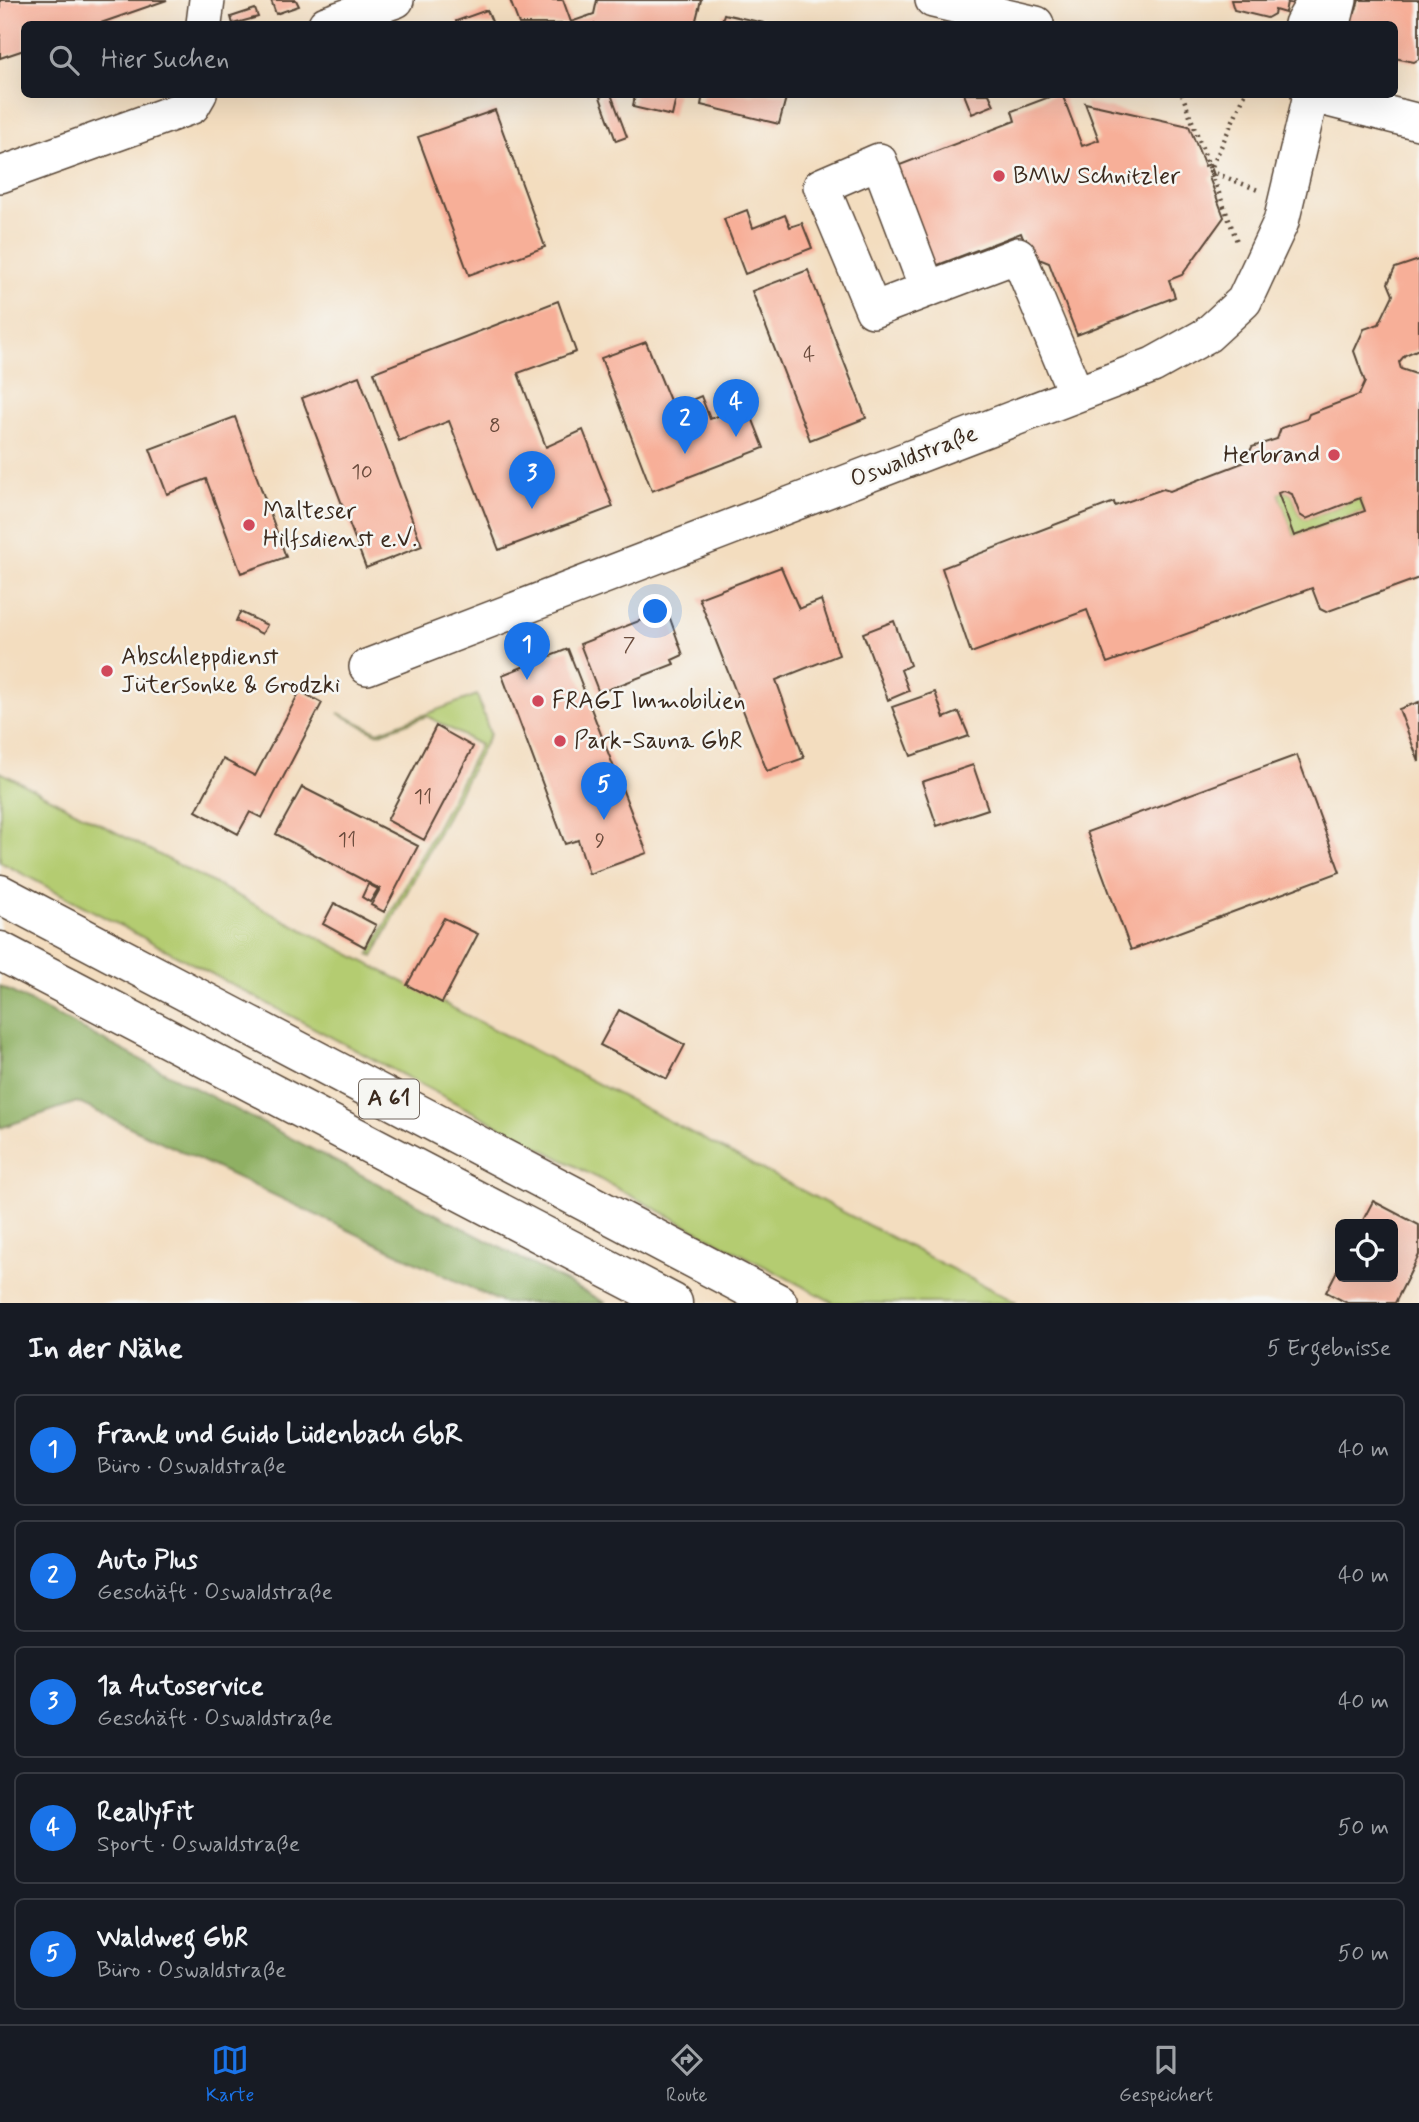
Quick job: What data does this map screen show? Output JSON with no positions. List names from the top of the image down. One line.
{"streets":{"highway":["A 61"],"street":["Oswaldstraße"]},"places":["BMW Schnitzler","Herbrand","Malteser Hilfsdienst e.V.","Abschleppdienst Jütersonke & Grodzki","FRAGI Immobilien","Park-Sauna GbR"],"house_numbers":["4","8","10","7","11","11","9"],"page":{"search":"Hier suchen","pins":["4","2","3","1","5"],"heading":["In der Nähe","5 Ergebnisse"],"list":[{"mark":"1","name":"Frank und Guido Lüdenbach GbR","note":"Büro · Oswaldstraße","value":"40 m"},{"mark":"2","name":"Auto Plus","note":"Geschäft · Oswaldstraße","value":"40 m"},{"mark":"3","name":"1a Autoservice","note":"Geschäft · Oswaldstraße","value":"40 m"},{"mark":"4","name":"ReallyFit","note":"Sport · Oswaldstraße","value":"50 m"},{"mark":"5","name":"Waldweg GbR","note":"Büro · Oswaldstraße","value":"50 m"}],"nav":["Karte","Route","Gespeichert"]}}
